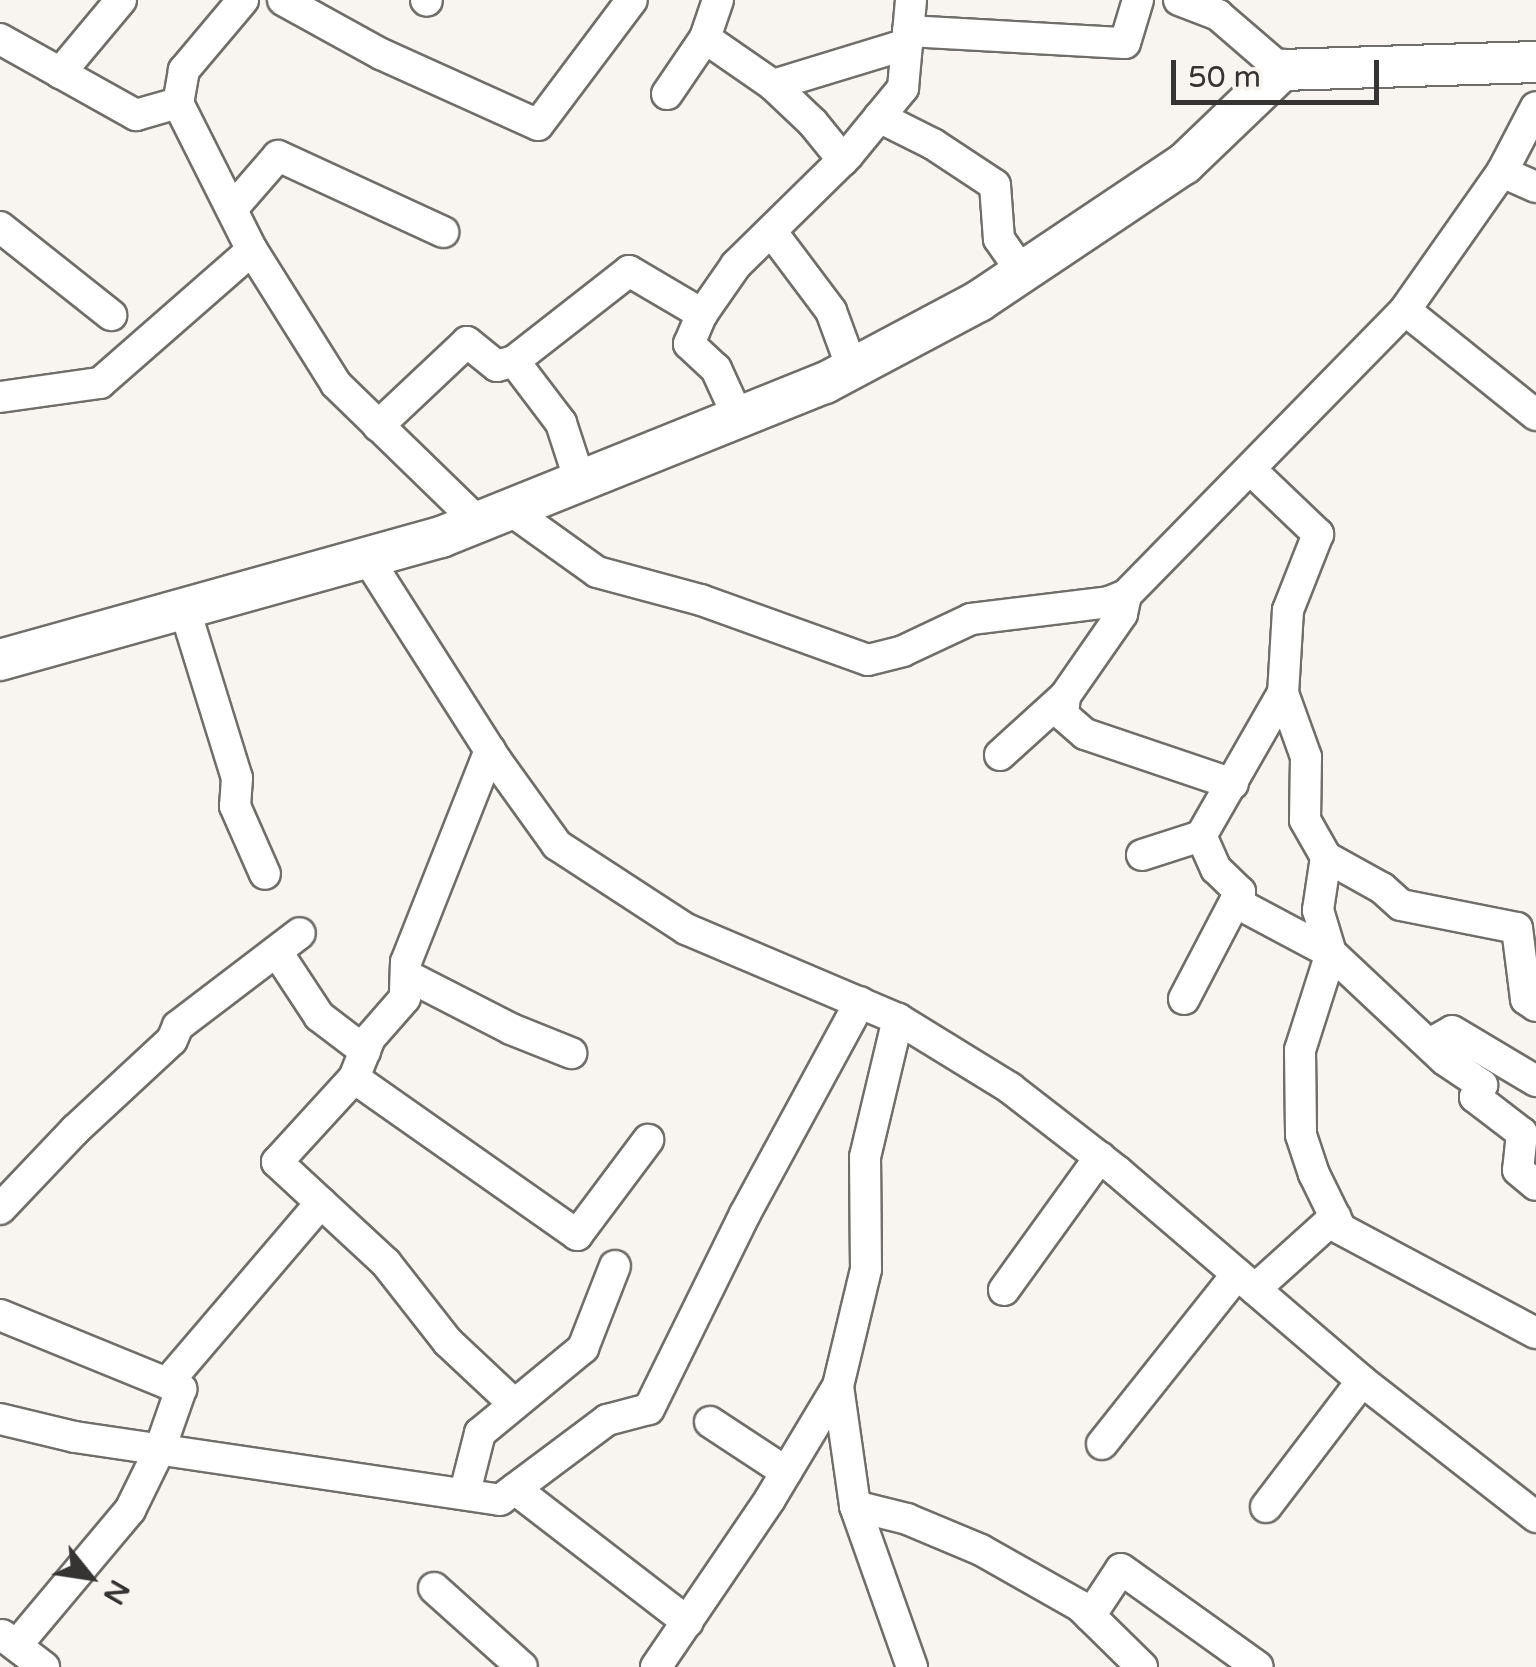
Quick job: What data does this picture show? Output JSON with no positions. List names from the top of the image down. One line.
{"scale_bar":"50 m","north":"bottom right"}
